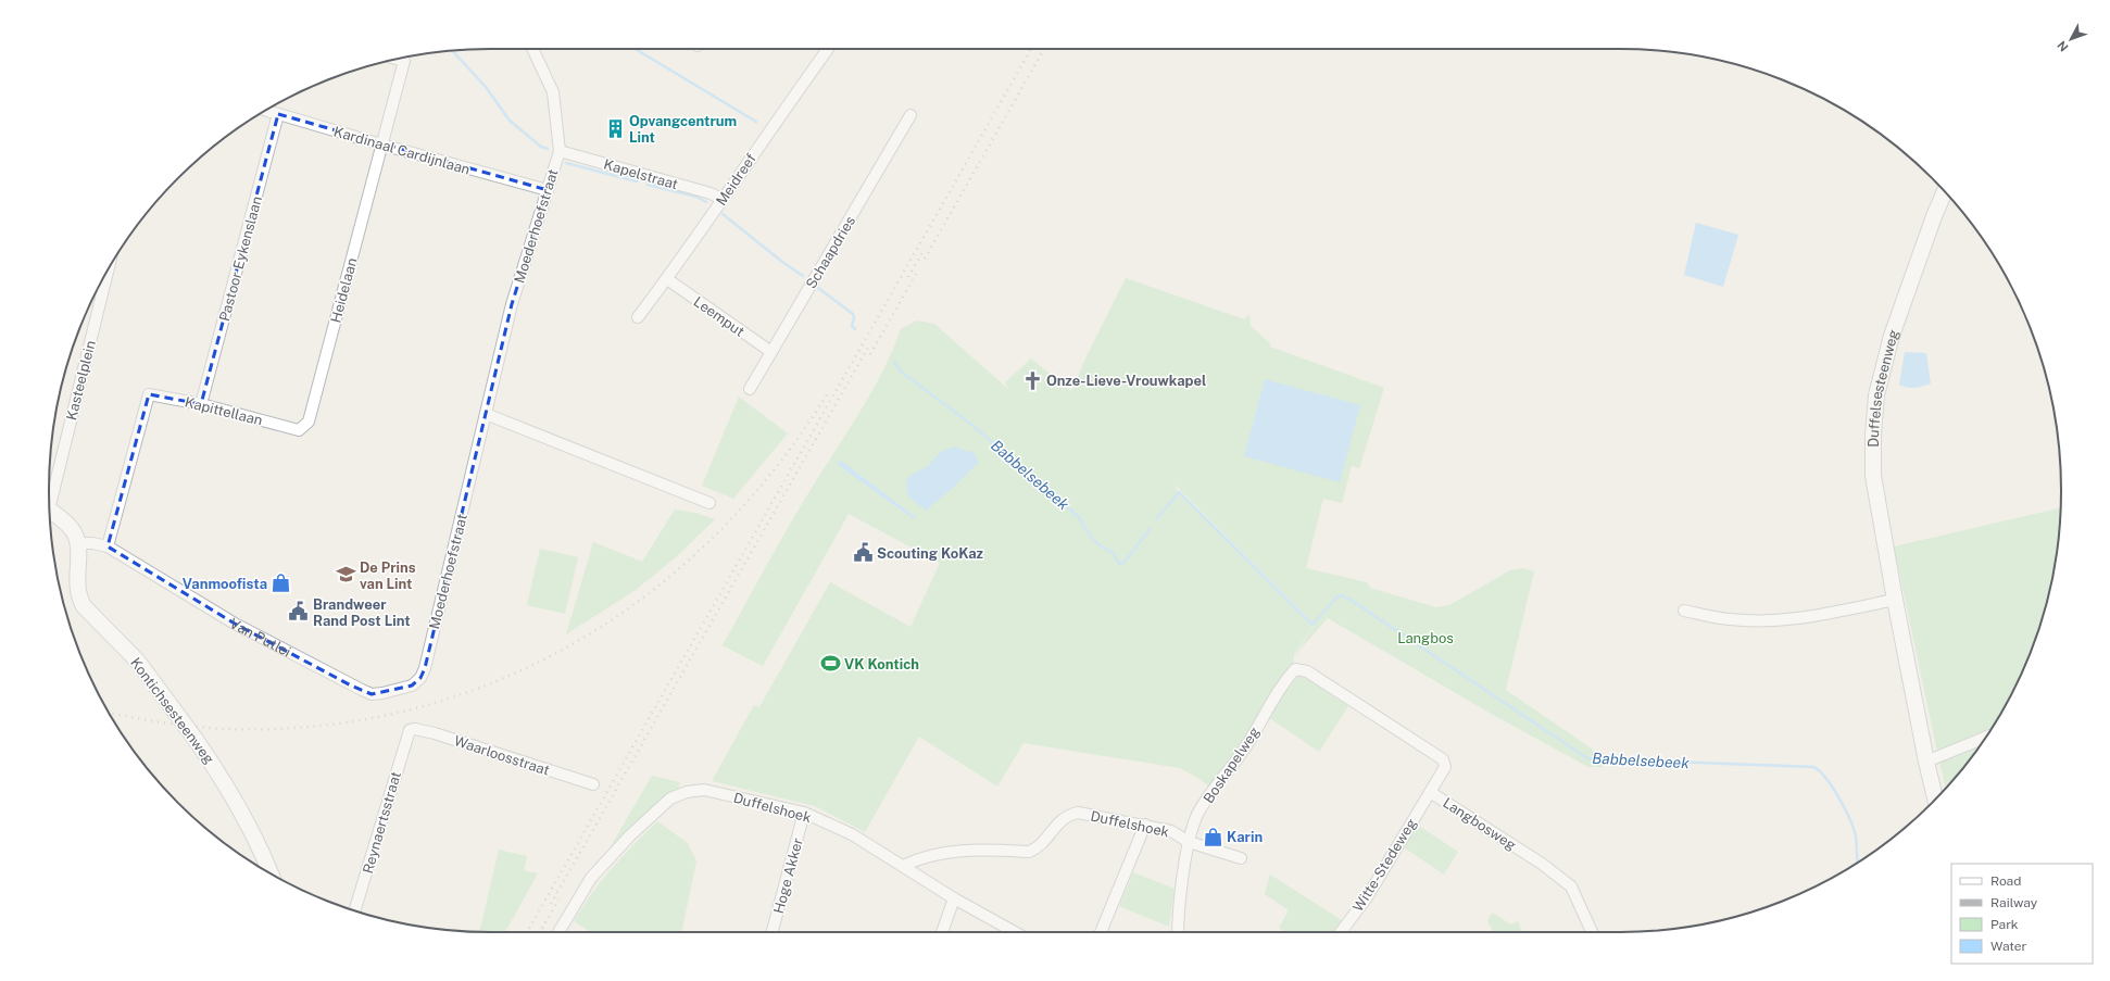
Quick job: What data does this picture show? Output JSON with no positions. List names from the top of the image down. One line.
{"streets":{"street":["Kardinaal Cardijnlaan","Kapelstraat","Meidreef","Moederhoefstraat","Schaapdries","Pastoor Eykenslaan","Heidelaan","Leemput","Kasteelplein","Duffelsesteenweg","Kapittellaan","Van Putlei","Kontichsesteenweg","Waarloosstraat","Boskapelweg","Duffelshoek","Reynaertsstraat","Langbosweg","Witte-Stedeweg","Hoge Akker"]},"crossings":[["Kardinaal Cardijnlaan","Moederhoefstraat"],["Kardinaal Cardijnlaan","Pastoor Eykenslaan"],["Kardinaal Cardijnlaan","Heidelaan"],["Kapelstraat","Meidreef"],["Kapelstraat","Moederhoefstraat"],["Meidreef","Leemput"],["Moederhoefstraat","Van Putlei"],["Schaapdries","Leemput"],["Pastoor Eykenslaan","Kapittellaan"],["Heidelaan","Kapittellaan"],["Kapittellaan","Van Putlei"],["Van Putlei","Kontichsesteenweg"],["Waarloosstraat","Reynaertsstraat"],["Boskapelweg","Duffelshoek"],["Boskapelweg","Langbosweg"],["Duffelshoek","Hoge Akker"],["Langbosweg","Witte-Stedeweg"]],"water":["Babbelsebeek"],"parks":["Langbos"],"places":{"building":["Opvangcentrum Lint"],"church":["Onze-Lieve-Vrouwkapel"],"public building":["Scouting KoKaz","Brandweer Rand Post Lint"],"school or university":["De Prins van Lint"],"shop":["Vanmoofista","Karin"],"sports":["VK Kontich"]},"legend":["Road","Railway","Park","Water"],"north":"bottom left"}
